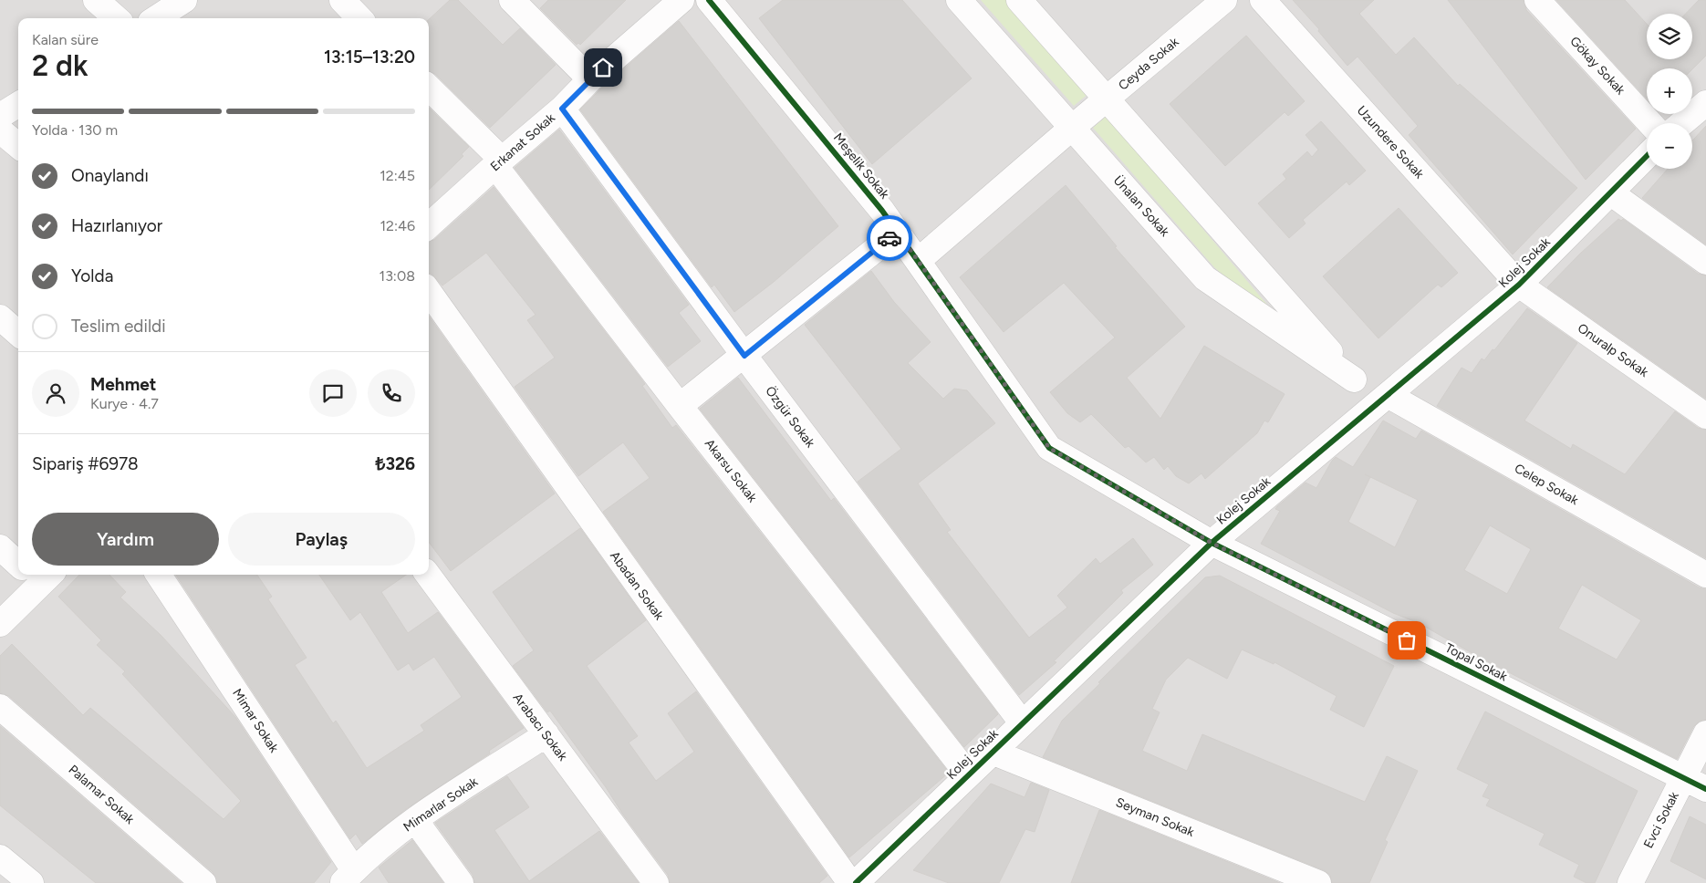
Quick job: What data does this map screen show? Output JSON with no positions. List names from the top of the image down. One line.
{"streets":{"street":["Ceyda Sokak","Gökay Sokak","Erkanat Sokak","Uzundere Sokak","Meşelik Sokak","Ünalan Sokak","Kolej Sokak","Onuralp Sokak","Özgür Sokak","Akarsu Sokak","Celep Sokak","Abadan Sokak","Topal Sokak","Mimar Sokak","Arabacı Sokak","Palamar Sokak","Mimarlar Sokak","Seyman Sokak","Evci Sokak"]},"crossings":[["Ceyda Sokak","Meşelik Sokak"],["Ceyda Sokak","Ünalan Sokak"],["Erkanat Sokak","Özgür Sokak"],["Erkanat Sokak","Akarsu Sokak"],["Uzundere Sokak","Kolej Sokak"],["Uzundere Sokak","Onuralp Sokak"],["Meşelik Sokak","Kolej Sokak"],["Meşelik Sokak","Topal Sokak"],["Ünalan Sokak","Kolej Sokak"],["Ünalan Sokak","Celep Sokak"],["Kolej Sokak","Onuralp Sokak"],["Kolej Sokak","Özgür Sokak"],["Kolej Sokak","Akarsu Sokak"],["Kolej Sokak","Celep Sokak"],["Kolej Sokak","Topal Sokak"],["Kolej Sokak","Seyman Sokak"],["Topal Sokak","Evci Sokak"],["Mimar Sokak","Mimarlar Sokak"],["Arabacı Sokak","Mimarlar Sokak"]],"page":{"map_buttons":["+","−"],"heading":["2 dk","Kalan süre","13:15–13:20"],"panel":["Mehmet","Kurye · 4.7","Sipariş #6978","₺326"],"bar":"Yolda · 130 m","list":[["Onaylandı","12:45"],["Hazırlanıyor","12:46"],["Yolda","13:08"],"Teslim edildi"],"buttons":["Yardım","Paylaş"]}}
